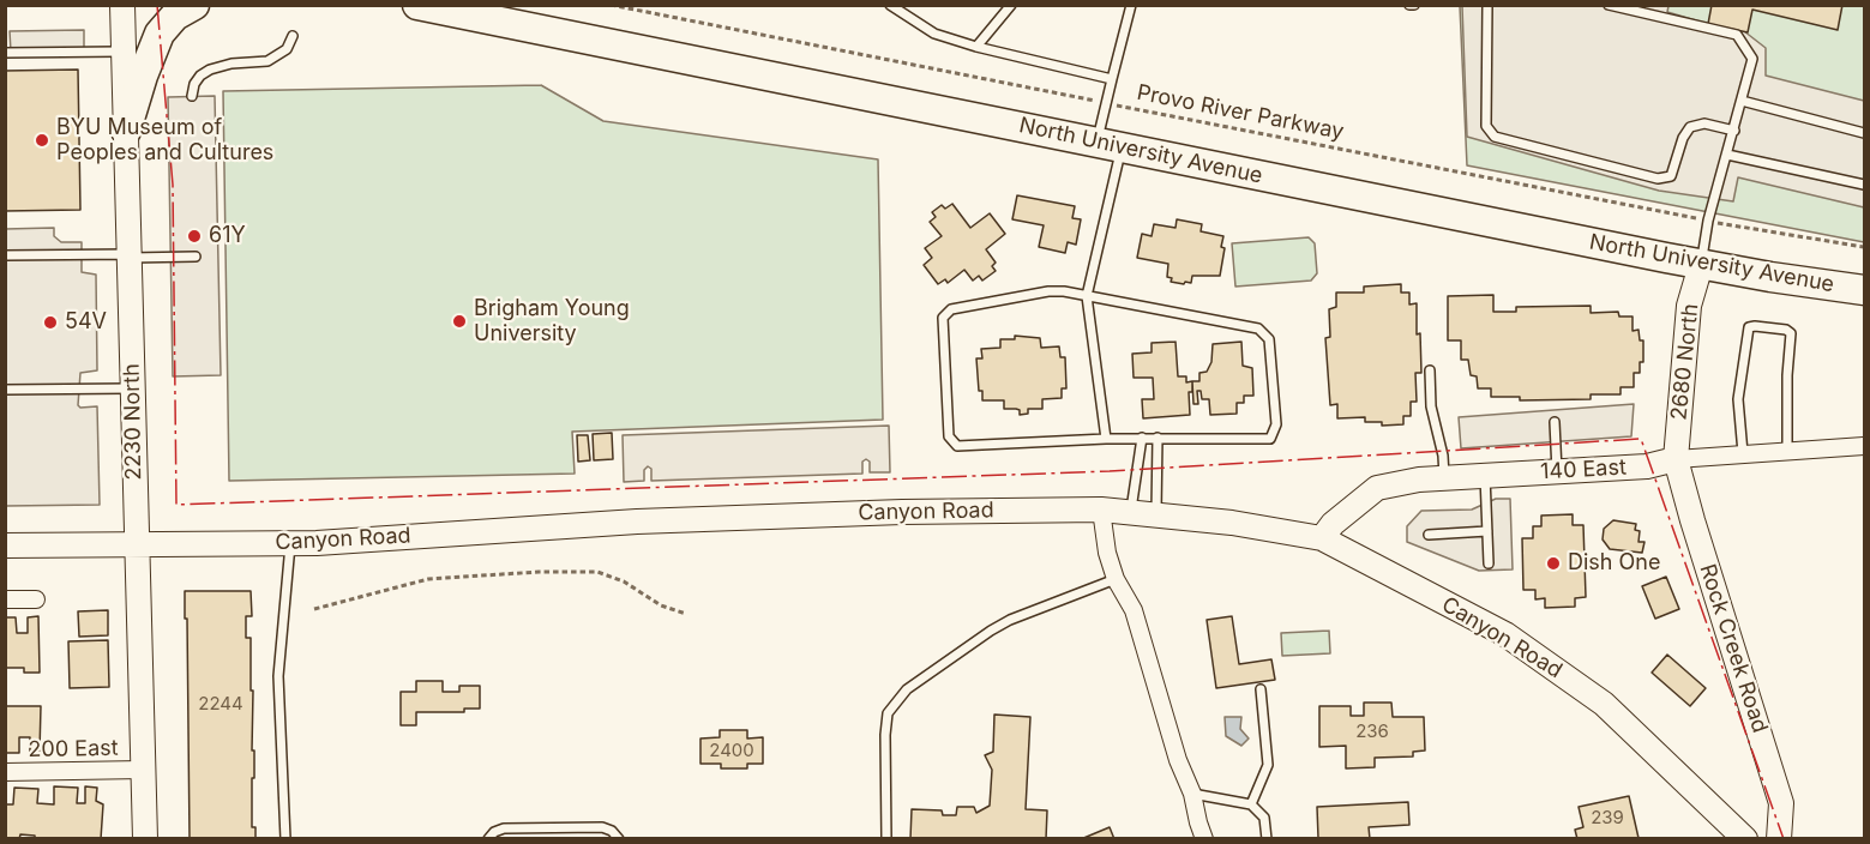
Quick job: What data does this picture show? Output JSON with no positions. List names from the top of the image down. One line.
{"streets":{"highway":["North University Avenue"],"main road":["2680 North","2230 North","140 East","Canyon Road","Rock Creek Road"],"street":["200 East"],"path":["Provo River Parkway"]},"crossings":[["North University Avenue","2680 North"],["2680 North","140 East"],["2680 North","Rock Creek Road"],["2230 North","Canyon Road"],["2230 North","200 East"],["140 East","Canyon Road"],["140 East","Rock Creek Road"]],"places":["BYU Museum of Peoples and Cultures","61Y","Brigham Young University","54V","Dish One"],"house_numbers":["2244","236","2400","239"]}
